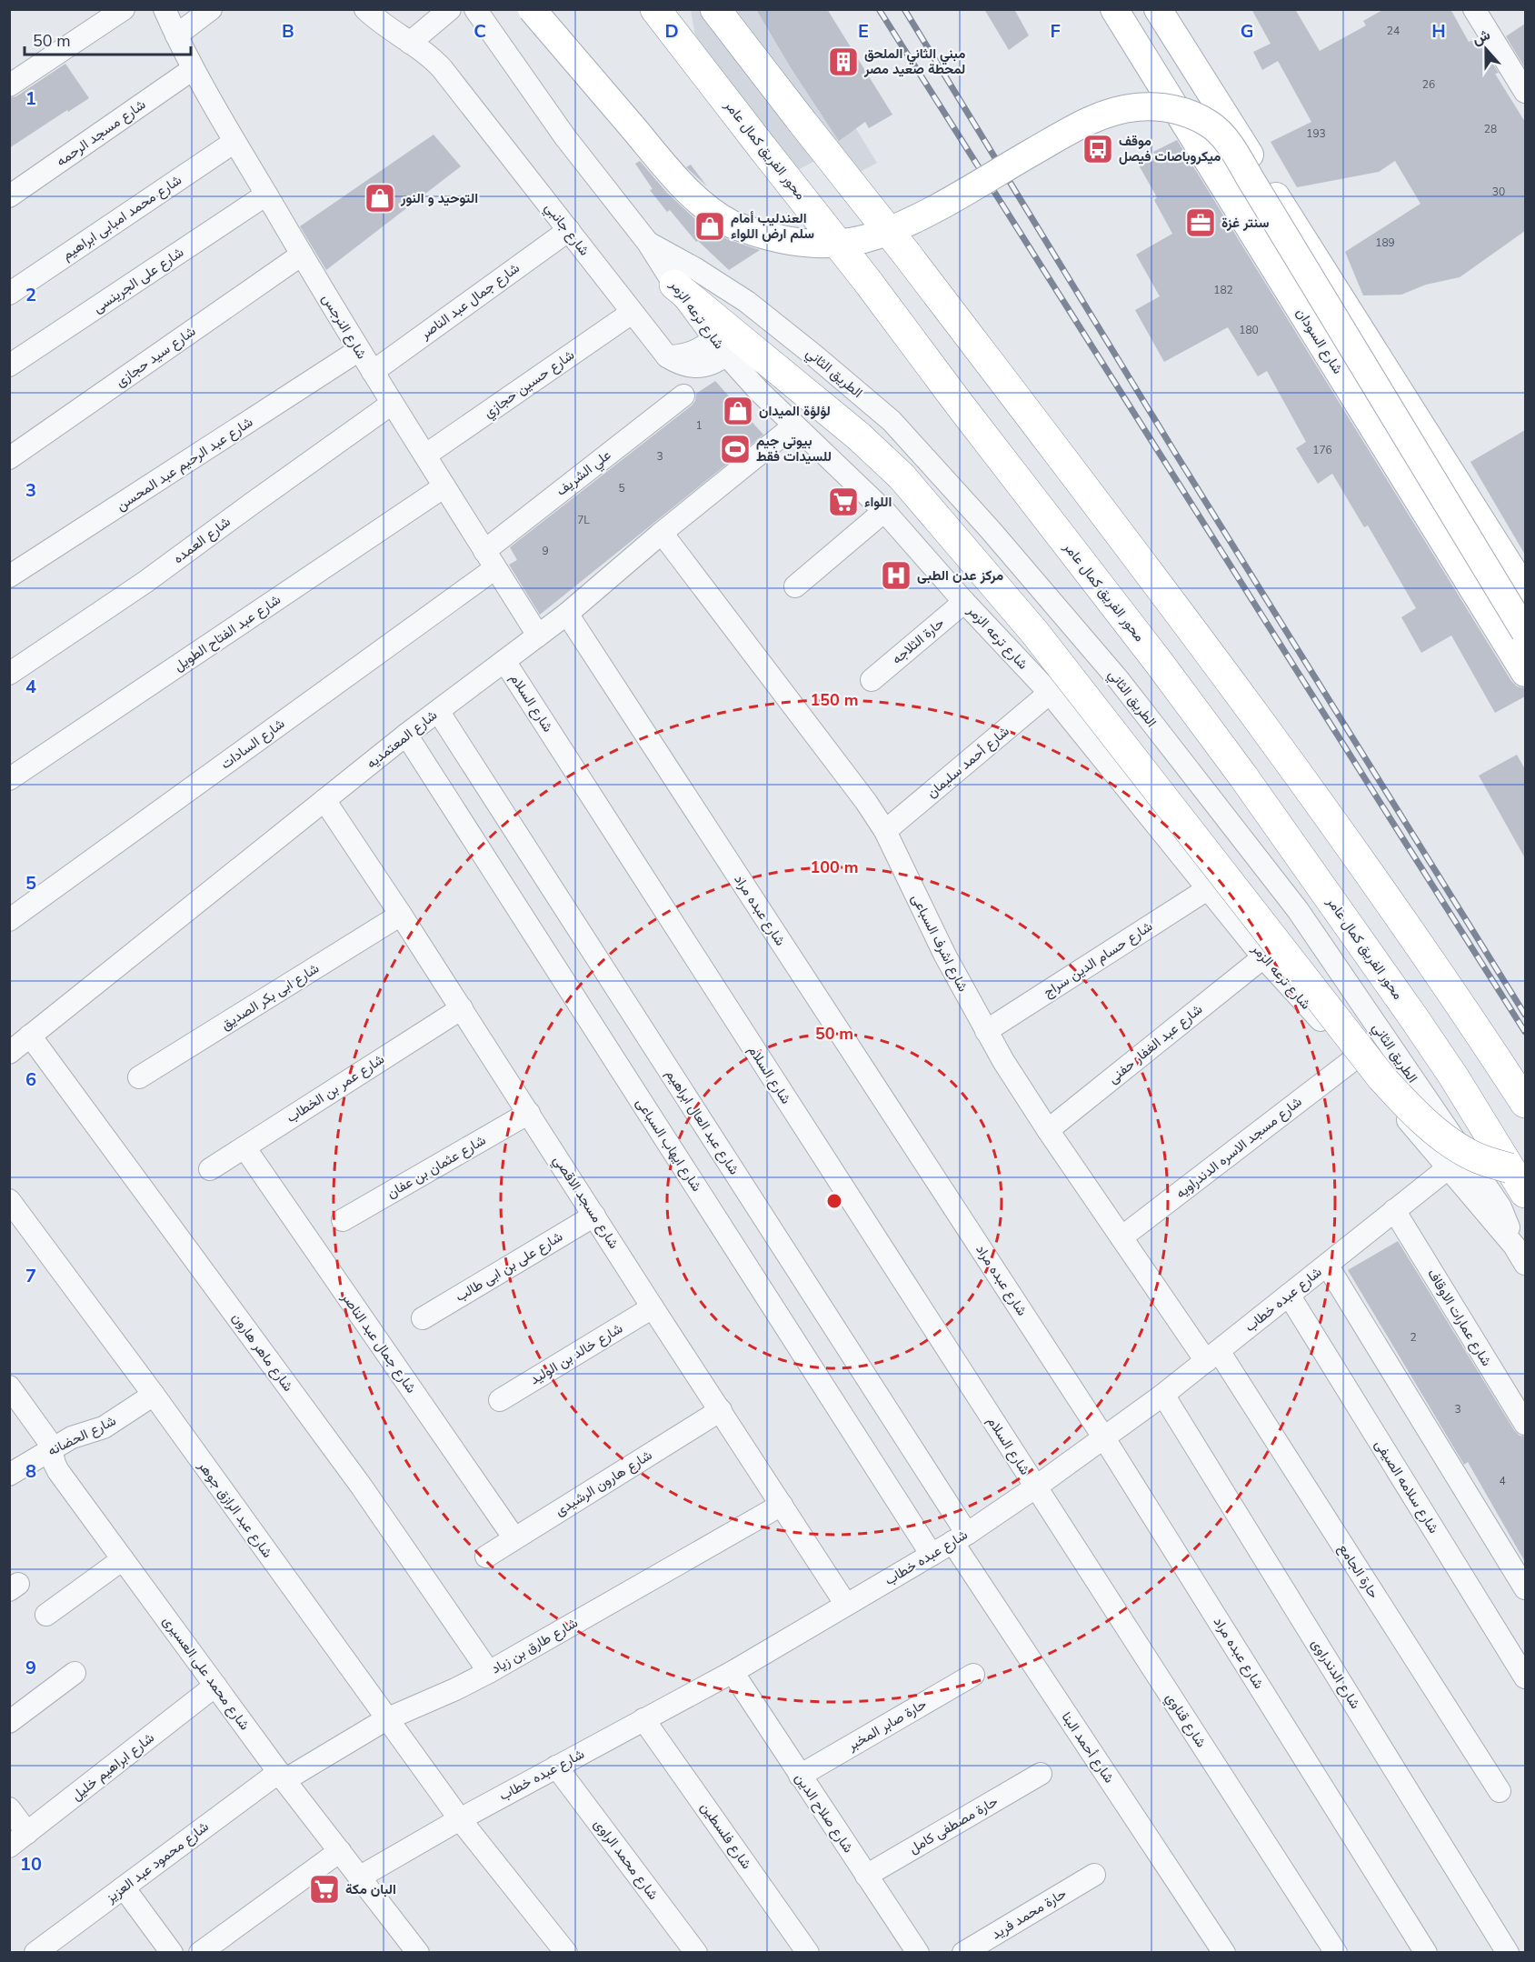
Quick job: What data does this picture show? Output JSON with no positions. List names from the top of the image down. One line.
{"streets":{"highway":["محور الفريق كمال عامر"],"main road":["شارع السودان"],"street":["شارع مسجد الرحمه","شارع محمد امبابى ابراهيم","شارع جانبي","شارع على الجرينسى","شارع جمال عبد الناصر","شارع ترعه الزمر","شارع النرجس","شارع سيد حجازى","الطريق الثاني","شارع حسين حجازي","شارع عبد الرحيم عبد المحسن","علي الشريف","شارع العمده","شارع عبد الفتاح الطويل","حارة الثلاجه","شارع السلام","شارع المعتمديه","شارع السادات","شارع أحمد سليمان","شارع عبده مراد","شارع اشرف السباعى","شارع حسام الدين سراج","شارع ابى بكر الصديق","شارع عبد الغفار حفنى","شارع عمر بن الخطاب","شارع عبد العال ابراهيم","شارع ايهاب السباعى","شارع مسجد الاسره الدندراويه","شارع عثمان بن عفان","شارع مسجد الاقصي","شارع على بن ابى طالب","شارع عبده خطاب","شارع عمارات الاوقاف","شارع ماهر هارون","شارع خالد بن الوليد","شارع الحضانه","شارع هارون الرشيدى","شارع سلامه الصيفى","شارع عبد الرازق جوهر","حارة الجامع","شارع طارق بن زياد","شارع محمد على العسيرى","شارع الدندراوى","شارع قناوي","حارة صابر المخبر","شارع أحمد البنا","شارع ابراهيم خليل","شارع صلاح الدين","حارة مصطفى كامل","شارع فلسطين","شارع محمد الراوى","شارع محمود عبد العزيز","حارة محمد فريد"]},"crossings":[["شارع مسجد الرحمه","شارع النرجس"],["شارع محمد امبابى ابراهيم","شارع النرجس"],["شارع جانبي","شارع جمال عبد الناصر"],["شارع جانبي","شارع ترعه الزمر"],["شارع جانبي","شارع حسين حجازي"],["شارع على الجرينسى","شارع النرجس"],["شارع جمال عبد الناصر","شارع النرجس"],["شارع جمال عبد الناصر","شارع عمر بن الخطاب"],["شارع جمال عبد الناصر","شارع هارون الرشيدى"],["شارع ترعه الزمر","الطريق الثاني"],["شارع ترعه الزمر","حارة الثلاجه"],["شارع ترعه الزمر","شارع المعتمديه"],["شارع ترعه الزمر","شارع أحمد سليمان"],["شارع ترعه الزمر","شارع حسام الدين سراج"],["شارع ترعه الزمر","شارع عبد الغفار حفنى"],["شارع ترعه الزمر","شارع مسجد الاسره الدندراويه"],["شارع ترعه الزمر","شارع عبده خطاب"],["شارع النرجس","شارع سيد حجازى"],["شارع النرجس","شارع حسين حجازي"],["شارع النرجس","شارع عبد الرحيم عبد المحسن"],["شارع النرجس","علي الشريف"],["شارع النرجس","شارع العمده"],["شارع النرجس","شارع عبد الفتاح الطويل"],["شارع النرجس","شارع المعتمديه"],["شارع النرجس","شارع السادات"],["علي الشريف","شارع السادات"],["شارع السلام","شارع المعتمديه"],["شارع السلام","شارع عبده خطاب"],["شارع السلام","شارع قناوي"],["شارع المعتمديه","شارع عبده مراد"],["شارع المعتمديه","شارع اشرف السباعى"],["شارع المعتمديه","شارع عبد العال ابراهيم"],["شارع المعتمديه","شارع ايهاب السباعى"],["شارع المعتمديه","شارع مسجد الاقصي"],["شارع المعتمديه","شارع ماهر هارون"],["شارع أحمد سليمان","شارع اشرف السباعى"],["شارع عبده مراد","شارع عبده خطاب"],["شارع اشرف السباعى","شارع حسام الدين سراج"],["شارع اشرف السباعى","شارع عبد الغفار حفنى"],["شارع اشرف السباعى","شارع مسجد الاسره الدندراويه"],["شارع اشرف السباعى","شارع عبده خطاب"],["شارع اشرف السباعى","حارة الجامع"],["شارع ابى بكر الصديق","شارع مسجد الاقصي"],["شارع عمر بن الخطاب","شارع مسجد الاقصي"],["شارع عبد العال ابراهيم","شارع عبده خطاب"],["شارع عبد العال ابراهيم","شارع أحمد البنا"],["شارع ايهاب السباعى","شارع عبده خطاب"],["شارع عثمان بن عفان","شارع مسجد الاقصي"],["شارع مسجد الاقصي","شارع على بن ابى طالب"],["شارع مسجد الاقصي","شارع عبده خطاب"],["شارع مسجد الاقصي","شارع خالد بن الوليد"],["شارع مسجد الاقصي","شارع هارون الرشيدى"],["شارع مسجد الاقصي","شارع طارق بن زياد"],["شارع عبده خطاب","شارع عمارات الاوقاف"],["شارع عبده خطاب","شارع سلامه الصيفى"],["شارع عبده خطاب","شارع عبد الرازق جوهر"],["شارع عبده خطاب","حارة الجامع"],["شارع عبده خطاب","شارع محمد على العسيرى"],["شارع عبده خطاب","شارع الدندراوى"],["شارع عبده خطاب","شارع قناوي"],["شارع عبده خطاب","شارع أحمد البنا"],["شارع عبده خطاب","شارع صلاح الدين"],["شارع عبده خطاب","شارع فلسطين"],["شارع عبده خطاب","شارع محمد الراوى"],["شارع ماهر هارون","شارع طارق بن زياد"],["شارع الحضانه","شارع عبد الرازق جوهر"],["شارع الحضانه","شارع محمد على العسيرى"],["شارع عبد الرازق جوهر","شارع طارق بن زياد"],["شارع طارق بن زياد","شارع محمد على العسيرى"],["شارع طارق بن زياد","شارع محمود عبد العزيز"],["شارع محمد على العسيرى","شارع ابراهيم خليل"],["شارع محمد على العسيرى","شارع محمود عبد العزيز"],["حارة صابر المخبر","شارع صلاح الدين"],["شارع صلاح الدين","حارة مصطفى كامل"]],"places":{"building":["مبني الثاني الملحق لمحطة صعيد مصر"],"bus stop":["موقف ميكروباصات فيصل"],"shop":["التوحيد و النور","العندليب أمام سلم ارض اللواء","لؤلؤة الميدان"],"office":["سنتر غزة"],"sports":["بيوتى جيم للسيدات فقط"],"supermarket":["اللواء","البان مكة"],"hospital":["مركز عدن الطبى"]},"house_numbers":["24","26","28","193","30","189","182","180","1","176","3","5","7L","9","2","3","4"],"scale_bar":"50 m","north":"top","grid":{"columns":["B","C","D","E","F","G","H"],"rows":["1","2","3","4","5","6","7","8","9","10"]},"rings":["150 m","100 m","50 m"]}
